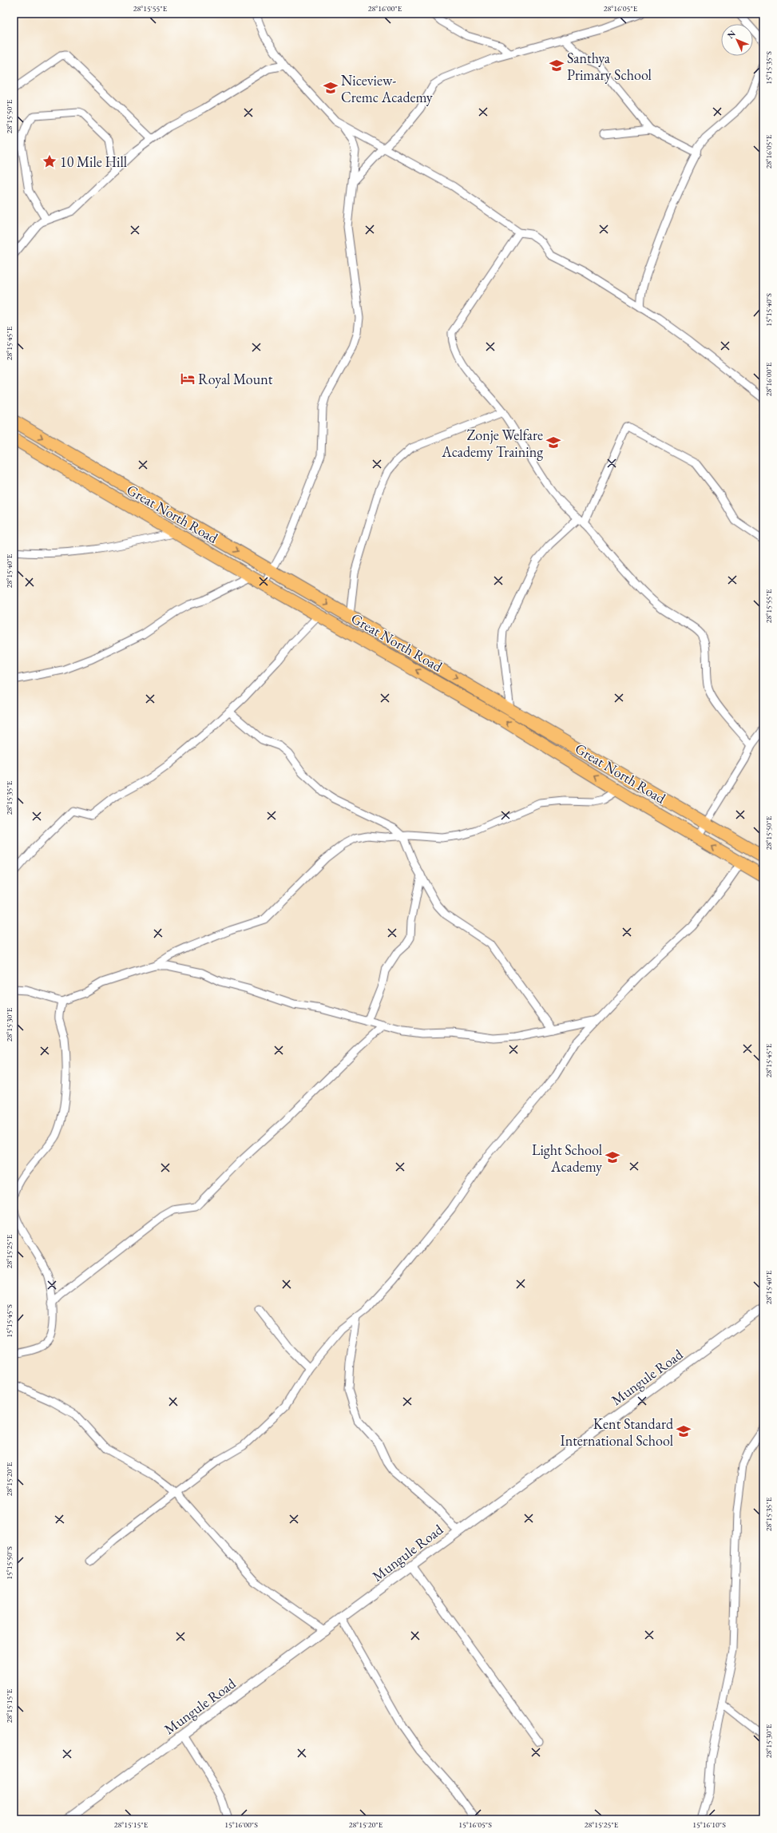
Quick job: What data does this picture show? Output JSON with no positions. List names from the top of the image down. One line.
{"streets":{"highway":["Great North Road"],"street":["Mungule Road"]},"places":{"school or university":["Santhya Primary School","Niceview- Cremc Academy","Zonje Welfare Academy Training","Light School Academy","Kent Standard International School"],"place":["10 Mile Hill"],"hotel":["Royal Mount"]},"north":"top left","coordinates":["28°15'55\"E","28°16'00\"E","28°16'05\"E","15°15'35\"S","28°15'50\"E","15°15'40\"S","28°15'45\"E","28°15'40\"E","28°15'35\"E","28°15'30\"E","28°15'25\"E","15°15'45\"S","28°15'20\"E","15°15'50\"S","28°15'15\"E","15°16'00\"S","15°16'05\"S","15°16'10\"S"]}
